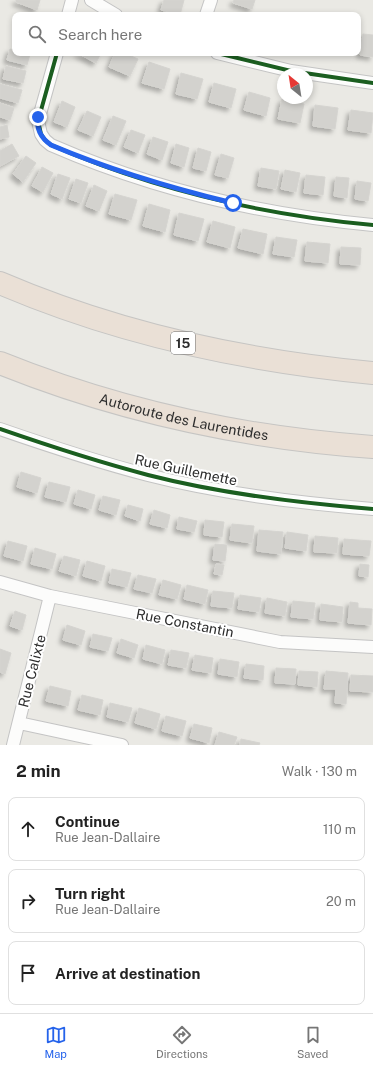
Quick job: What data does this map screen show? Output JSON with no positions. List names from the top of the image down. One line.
{"streets":{"highway":["15","Autoroute des Laurentides"],"street":["Rue Guillemette","Rue Constantin","Rue Calixte"]},"crossings":[["Rue Constantin","Rue Calixte"]],"north":"top left","page":{"search":"Search here","heading":["2 min","Walk · 130 m"],"list":[["Continue","Rue Jean-Dallaire","110 m"],["Turn right","Rue Jean-Dallaire","20 m"],"Arrive at destination"],"nav":["Map","Directions","Saved"]}}
